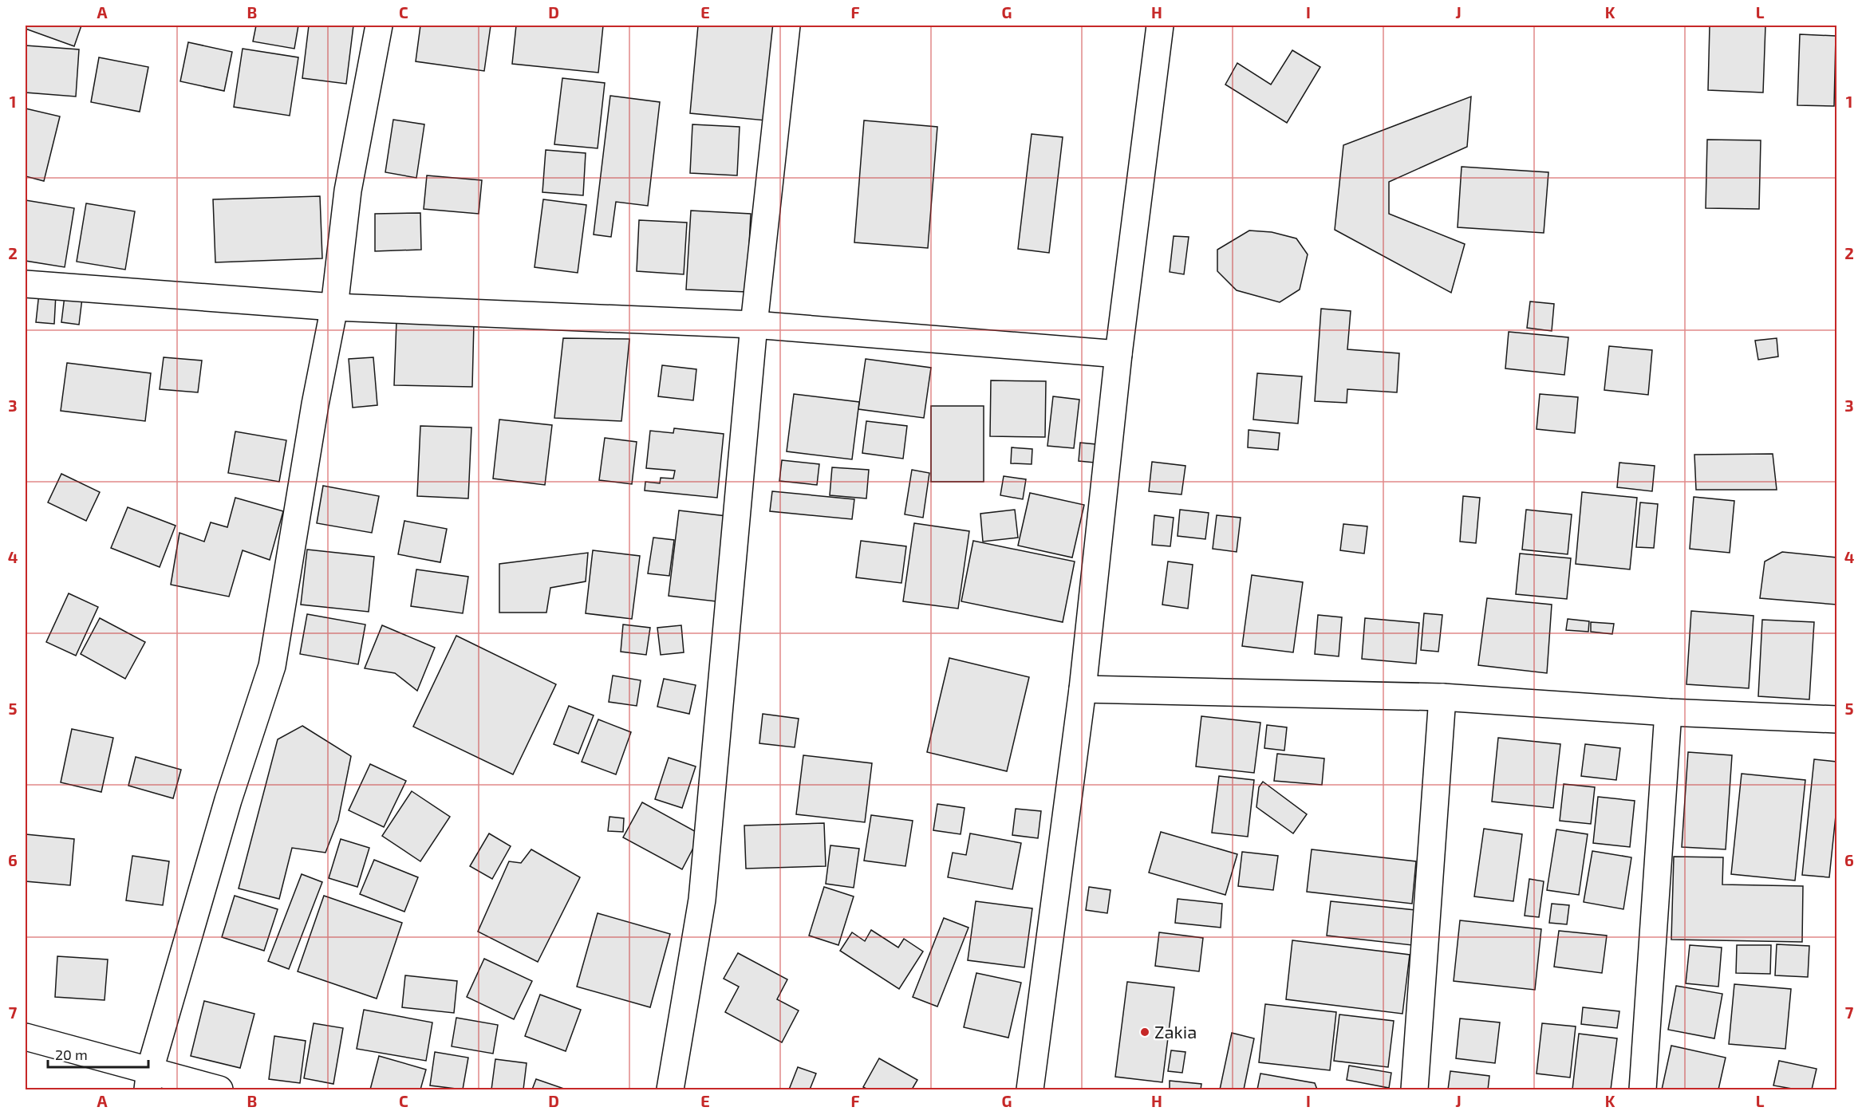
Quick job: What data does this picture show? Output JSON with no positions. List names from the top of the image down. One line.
{"places":["Zakia"],"scale_bar":"20 m","grid":{"columns":["A","B","C","D","E","F","G","H","I","J","K","L"],"rows":["1","2","3","4","5","6","7"]}}
